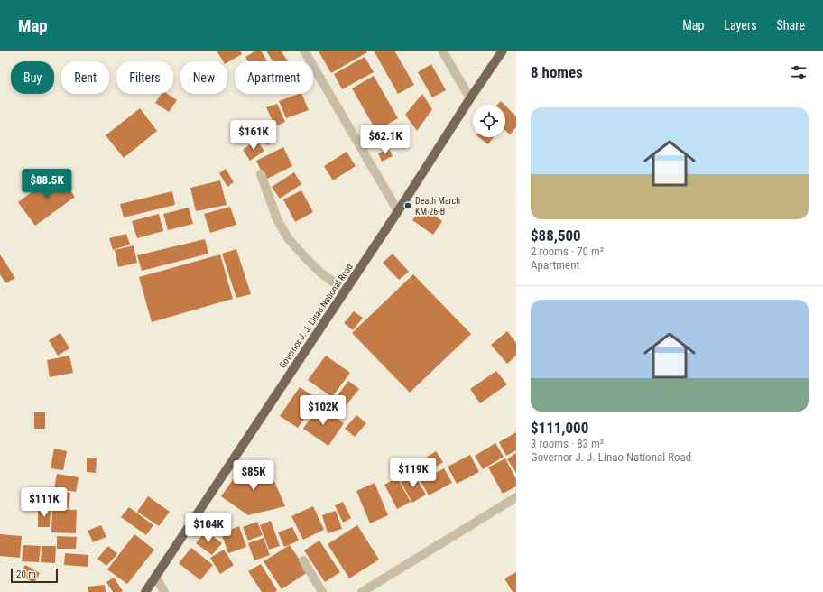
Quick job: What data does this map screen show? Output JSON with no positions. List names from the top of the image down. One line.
{"streets":{"main road":["Governor J. J. Linao National Road"]},"places":["Death March KM 26-B"],"scale_bar":"20 m","page":{"header":"Map","nav":["Map","Layers","Share"],"heading":"8 homes","chip":["Buy","Rent","Filters","New","Apartment"],"list":[{"name":"$88,500","note":"2 rooms · 70 m² · Apartment"},{"name":"$111,000","note":"3 rooms · 83 m² · Governor J. J. Linao National Road"}],"price":["$161K","$62.1K","$88.5K","$102K","$119K","$85K","$111K","$104K"],"scale":"20 m"}}
